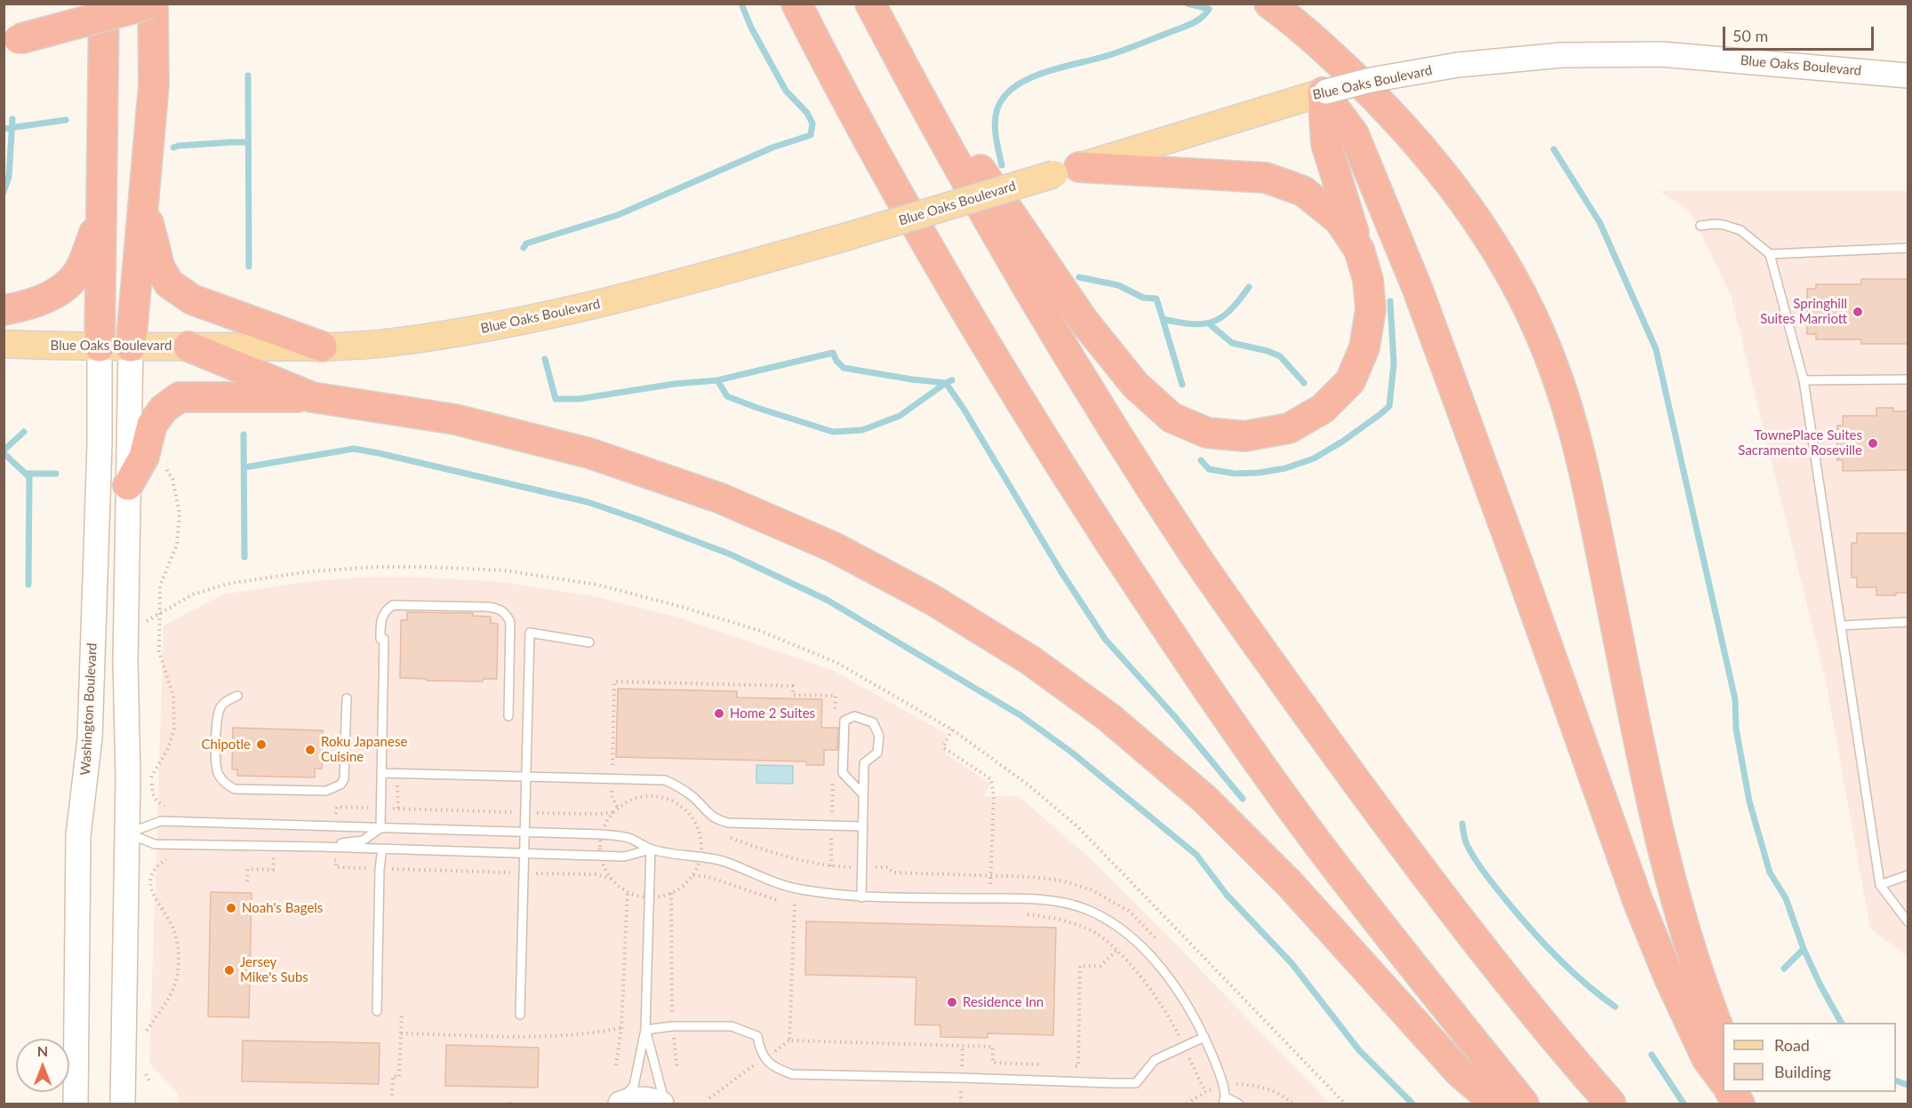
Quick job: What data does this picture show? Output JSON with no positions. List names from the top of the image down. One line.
{"streets":{"main road":["Blue Oaks Boulevard","Washington Boulevard"]},"crossings":[["Blue Oaks Boulevard","Washington Boulevard"]],"places":["Springhill Suites Marriott","TownePlace Suites Sacramento Roseville","Home 2 Suites","Chipotle","Roku Japanese Cuisine","Noah's Bagels","Jersey Mike's Subs","Residence Inn"],"legend":["Road","Building"],"scale_bar":"50 m","north":"top"}
